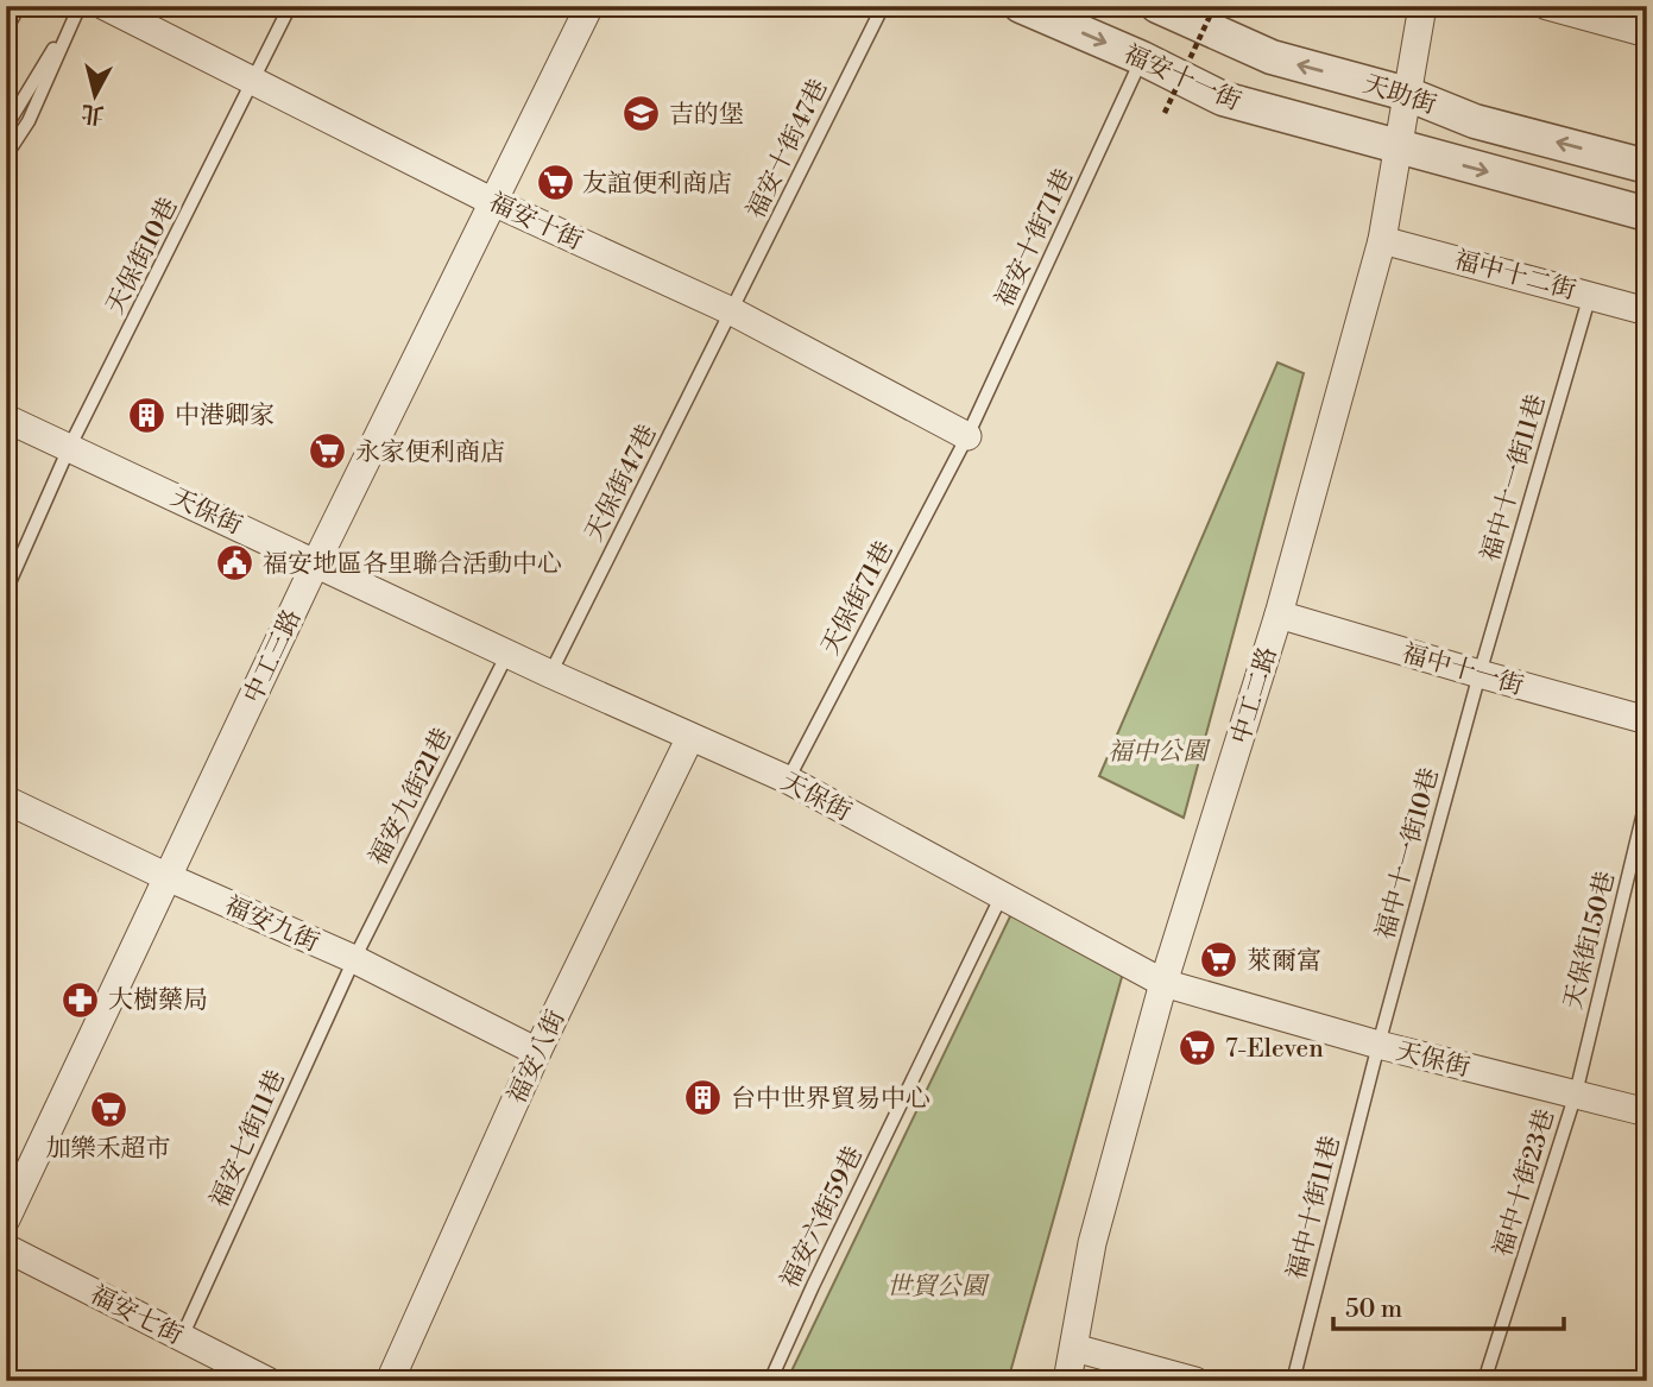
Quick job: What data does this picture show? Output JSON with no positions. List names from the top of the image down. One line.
{"streets":{"street":["福安十一街","天助街","福安十街","福中十二街","天保街","中工三路","福中十一街","中工二路","福安九街","福安八街","福安七街"],"lane":["福安十街47巷","福安十街71巷","天保街10巷","福中十一街11巷","天保街47巷","天保街71巷","福安九街21巷","福中十一街10巷","天保街150巷","福安七街11巷","福中十街23巷","福中十街11巷","福安六街59巷"]},"crossings":[["福安十一街","天助街"],["福安十一街","福安十街71巷"],["福安十一街","中工二路"],["天助街","中工二路"],["福安十街47巷","福安十街"],["福安十街47巷","天保街47巷"],["福安十街","福安十街71巷"],["福安十街","天保街10巷"],["福安十街","天保街47巷"],["福安十街","天保街71巷"],["福安十街","中工三路"],["福安十街71巷","天保街71巷"],["天保街10巷","天保街"],["福中十二街","福中十一街11巷"],["福中十二街","中工二路"],["福中十一街11巷","福中十一街"],["福中十一街11巷","福中十一街10巷"],["天保街47巷","天保街"],["天保街","天保街71巷"],["天保街","中工三路"],["天保街","中工二路"],["天保街","福安九街21巷"],["天保街","福中十一街10巷"],["天保街","天保街150巷"],["天保街","福安八街"],["天保街","福中十街23巷"],["天保街","福中十街11巷"],["天保街","福安六街59巷"],["中工三路","福安九街"],["福中十一街","中工二路"],["福中十一街","福中十一街10巷"],["福安九街21巷","福安九街"],["福安九街21巷","福安七街11巷"],["福中十一街10巷","福中十街11巷"],["福安九街","福安八街"],["福安九街","福安七街11巷"],["天保街150巷","福中十街23巷"],["福安七街11巷","福安七街"]],"parks":["福中公園","世貿公園"],"places":{"school or university":["吉的堡"],"supermarket":["友誼便利商店","永家便利商店","萊爾富","7-Eleven","加樂禾超市"],"building":["中港卿家","台中世界貿易中心"],"public building":["福安地區各里聯合活動中心"],"pharmacy":["大樹藥局"]},"scale_bar":"50 m","north":"bottom"}
